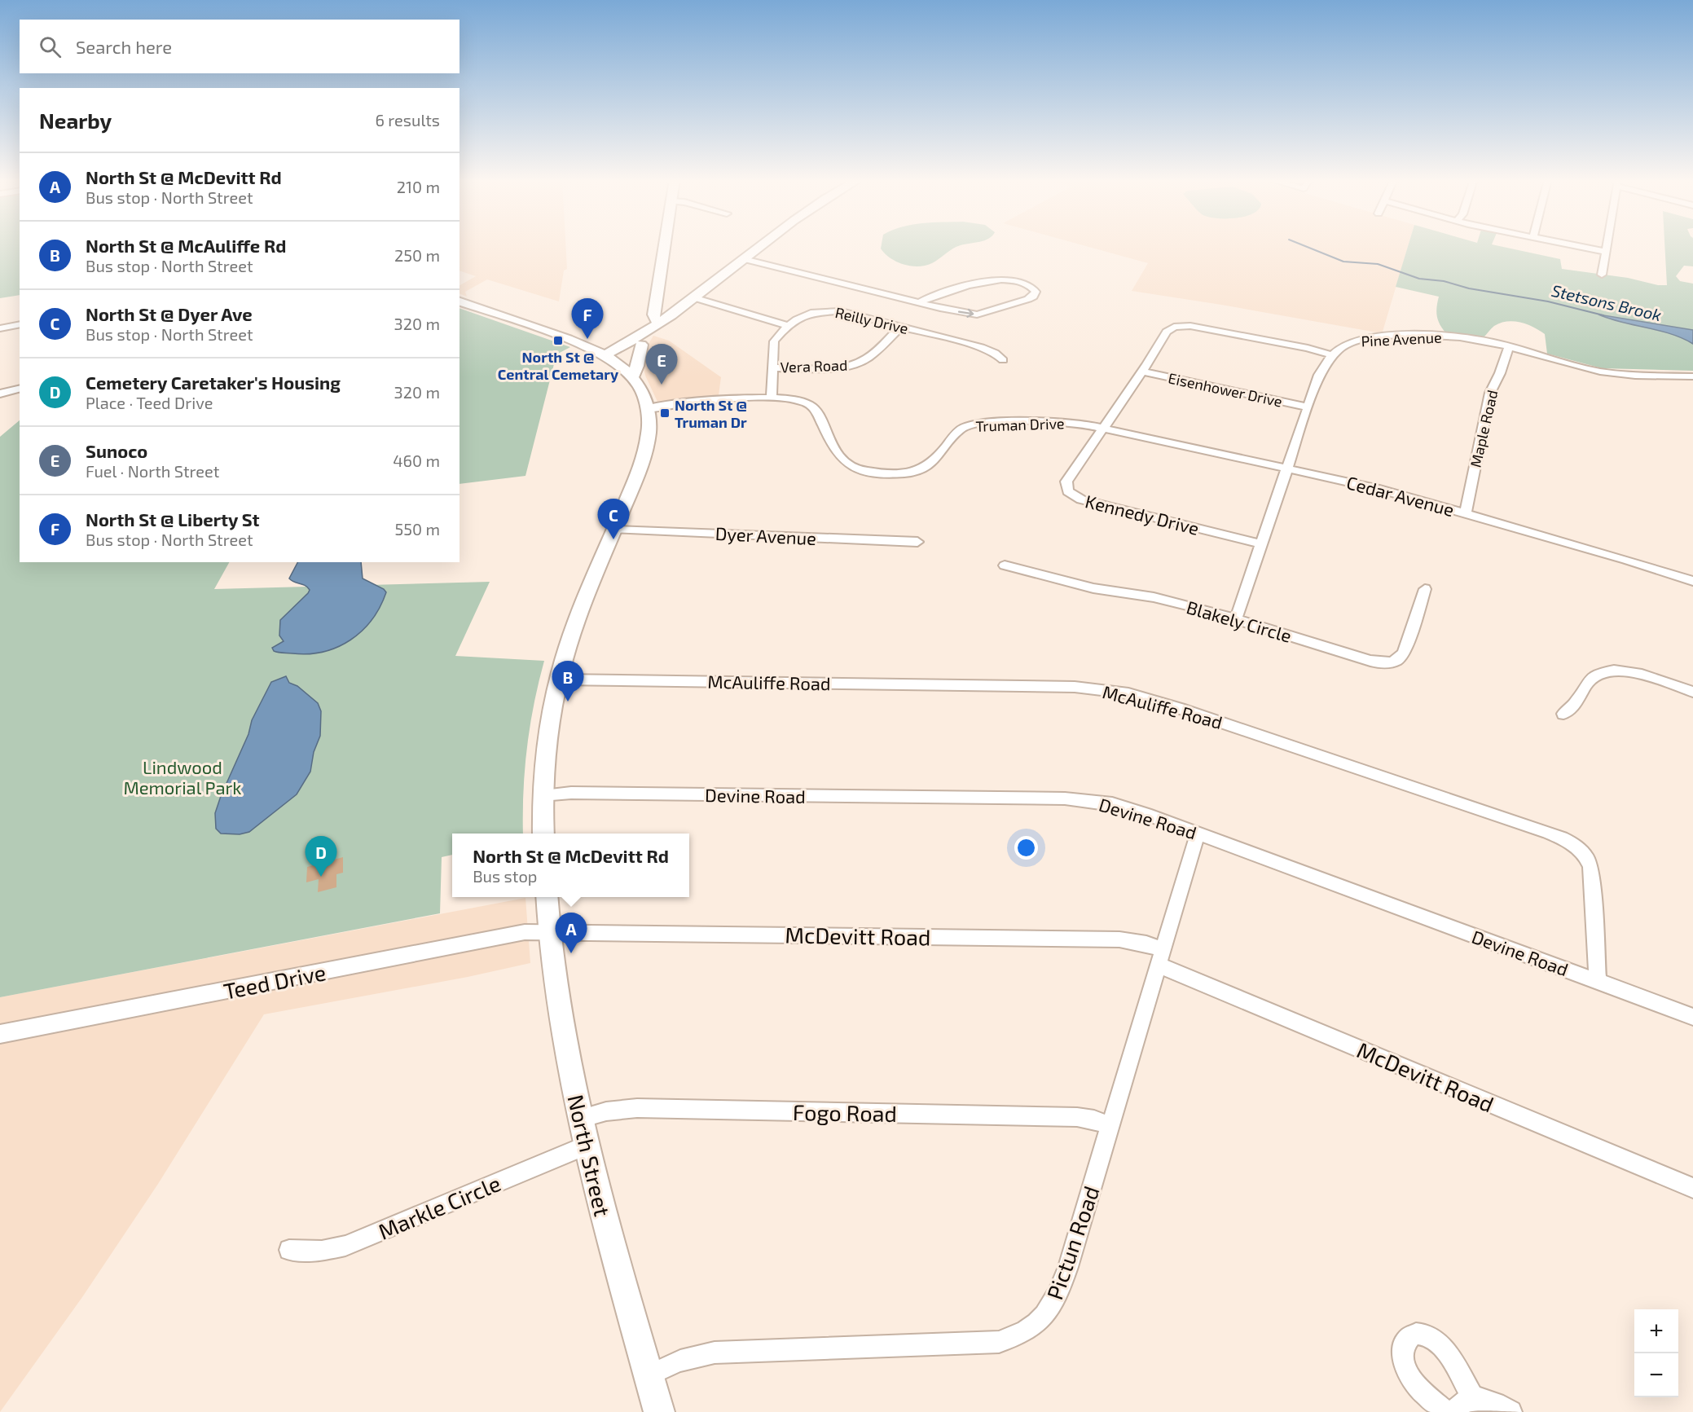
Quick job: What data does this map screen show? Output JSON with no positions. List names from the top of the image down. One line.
{"streets":{"main road":["North Street"],"street":["Reilly Drive","Pine Avenue","Vera Road","Eisenhower Drive","Truman Drive","Maple Road","Cedar Avenue","Kennedy Drive","Dyer Avenue","Blakely Circle","McAuliffe Road","Devine Road","McDevitt Road","Teed Drive","Fogo Road","Markle Circle","Pictun Road"]},"crossings":[["Reilly Drive","Vera Road"],["Reilly Drive","Truman Drive"],["Pine Avenue","Eisenhower Drive"],["Pine Avenue","Maple Road"],["Pine Avenue","Cedar Avenue"],["Pine Avenue","Kennedy Drive"],["Pine Avenue","Blakely Circle"],["Truman Drive","Cedar Avenue"],["Truman Drive","Kennedy Drive"],["Maple Road","Cedar Avenue"],["Cedar Avenue","Kennedy Drive"],["McAuliffe Road","Devine Road"],["Devine Road","Pictun Road"],["McDevitt Road","Teed Drive"],["McDevitt Road","North Street"],["McDevitt Road","Pictun Road"],["Teed Drive","North Street"],["Fogo Road","North Street"],["Fogo Road","Pictun Road"],["North Street","Markle Circle"],["North Street","Pictun Road"]],"water":["Stetsons Brook"],"parks":["Lindwood Memorial Park"],"places":{"transit":["North St @ Central Cemetary","North St @ Truman Dr"]},"page":{"search":"Search here","heading":["Nearby","6 results"],"list":[{"mark":"A","name":"North St @ McDevitt Rd","note":"Bus stop · North Street","value":"210 m"},{"mark":"B","name":"North St @ McAuliffe Rd","note":"Bus stop · North Street","value":"250 m"},{"mark":"C","name":"North St @ Dyer Ave","note":"Bus stop · North Street","value":"320 m"},{"mark":"D","name":"Cemetery Caretaker's Housing","note":"Place · Teed Drive","value":"320 m"},{"mark":"E","name":"Sunoco","note":"Fuel · North Street","value":"460 m"},{"mark":"F","name":"North St @ Liberty St","note":"Bus stop · North Street","value":"550 m"}],"pins":["F","E","C","B","D","A"],"popup":["North St @ McDevitt Rd","Bus stop"],"map_buttons":["+","−"]}}
